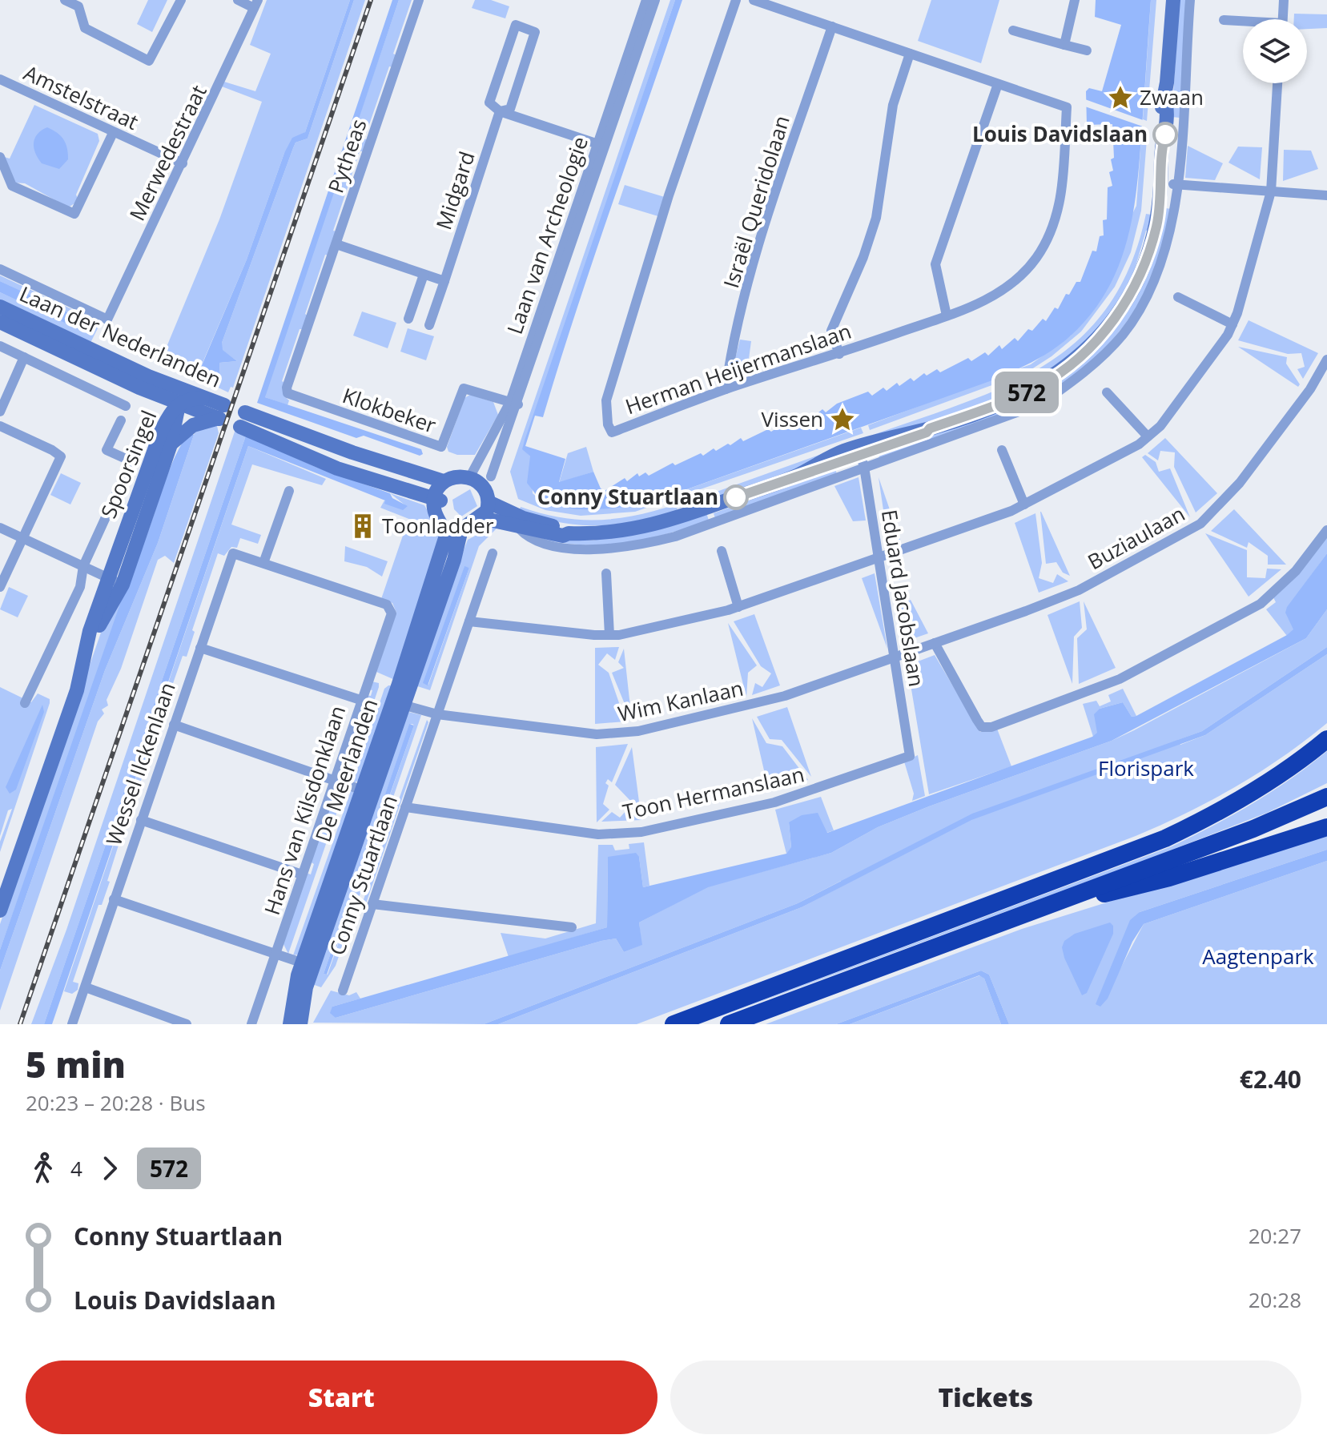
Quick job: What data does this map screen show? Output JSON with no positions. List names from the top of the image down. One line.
{"streets":{"main road":["Laan der Nederlanden","Spoorsingel","De Meerlanden"],"street":["Amstelstraat","Merwedestraat","Pytheas","Midgard","Israël Queridolaan","Laan van Archeologie","Herman Heijermanslaan","Klokbeker","Buziaulaan","Eduard Jacobslaan","Wim Kanlaan","Wessel Ilckenlaan","Toon Hermanslaan","Hans van Kilsdonklaan","Conny Stuartlaan"]},"crossings":[["Amstelstraat","Merwedestraat"],["Pytheas","Klokbeker"],["Israël Queridolaan","Herman Heijermanslaan"],["Laan van Archeologie","Klokbeker"],["Laan der Nederlanden","Spoorsingel"],["Buziaulaan","Eduard Jacobslaan"],["Buziaulaan","Wim Kanlaan"],["Eduard Jacobslaan","Wim Kanlaan"],["Eduard Jacobslaan","Toon Hermanslaan"],["Wim Kanlaan","De Meerlanden"],["Wim Kanlaan","Conny Stuartlaan"],["Wessel Ilckenlaan","Hans van Kilsdonklaan"],["Toon Hermanslaan","Conny Stuartlaan"]],"parks":["Florispark","Aagtenpark"],"places":{"place":["Zwaan","Vissen"],"other":["Louis Davidslaan","Conny Stuartlaan"],"building":["Toonladder"]},"lines":["bus line 572"],"page":{"on_map":"572","heading":["5 min","20:23 – 20:28 · Bus","€2.40"],"legs":["4","572"],"list":[{"name":"Conny Stuartlaan","value":"20:27"},{"name":"Louis Davidslaan","value":"20:28"}],"buttons":["Start","Tickets"]}}
